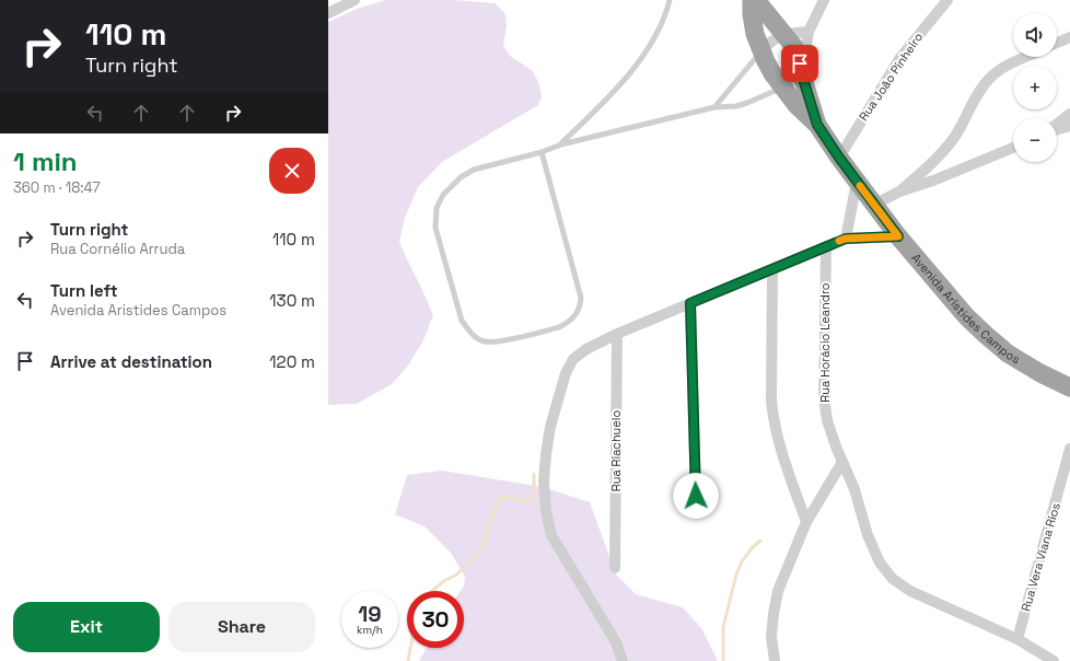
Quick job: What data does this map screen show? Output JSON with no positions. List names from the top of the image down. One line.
{"streets":{"highway":["Avenida Aristides Campos"],"street":["Rua João Pinheiro","Rua Horácio Leandro","Rua Riachuelo","Rua Vera Viana Rios"]},"crossings":[["Rua João Pinheiro","Avenida Aristides Campos"],["Rua Horácio Leandro","Rua Vera Viana Rios"]],"page":{"turn":["110 m","Turn right"],"map_buttons":["+","−"],"heading":["1 min","360 m · 18:47"],"list":[{"name":"Turn right","note":"Rua Cornélio Arruda","value":"110 m"},{"name":"Turn left","note":"Avenida Aristides Campos","value":"130 m"},{"name":"Arrive at destination","value":"120 m"}],"speed":"19 km/h","limit":"30","buttons":["Exit","Share"]}}
